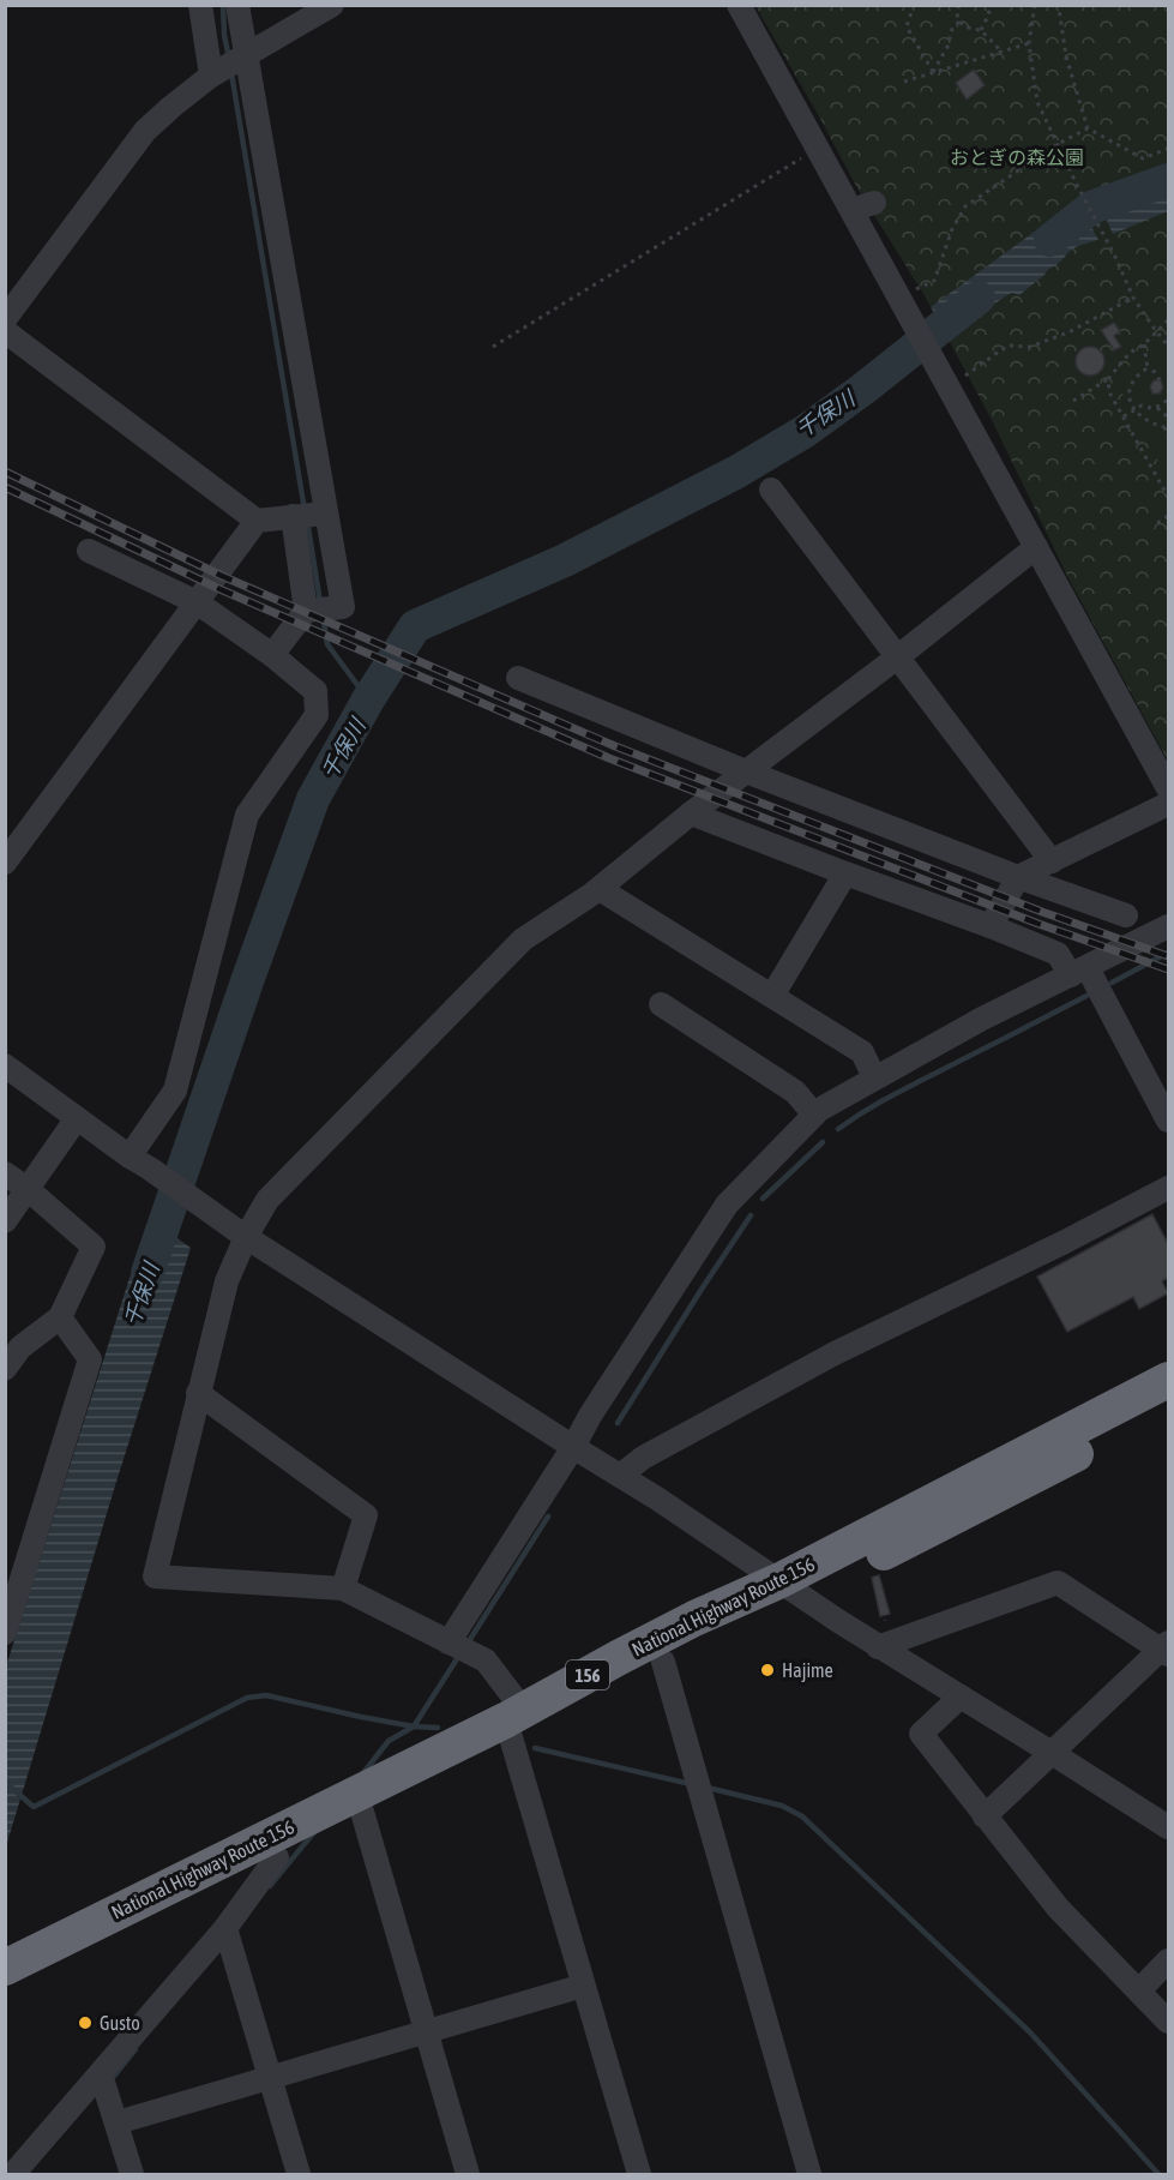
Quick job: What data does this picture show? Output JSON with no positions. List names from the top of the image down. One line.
{"streets":{"highway":["National Highway Route 156","156"]},"water":["千保川"],"parks":["おとぎの森公園"],"places":["Hajime","Gusto"]}
